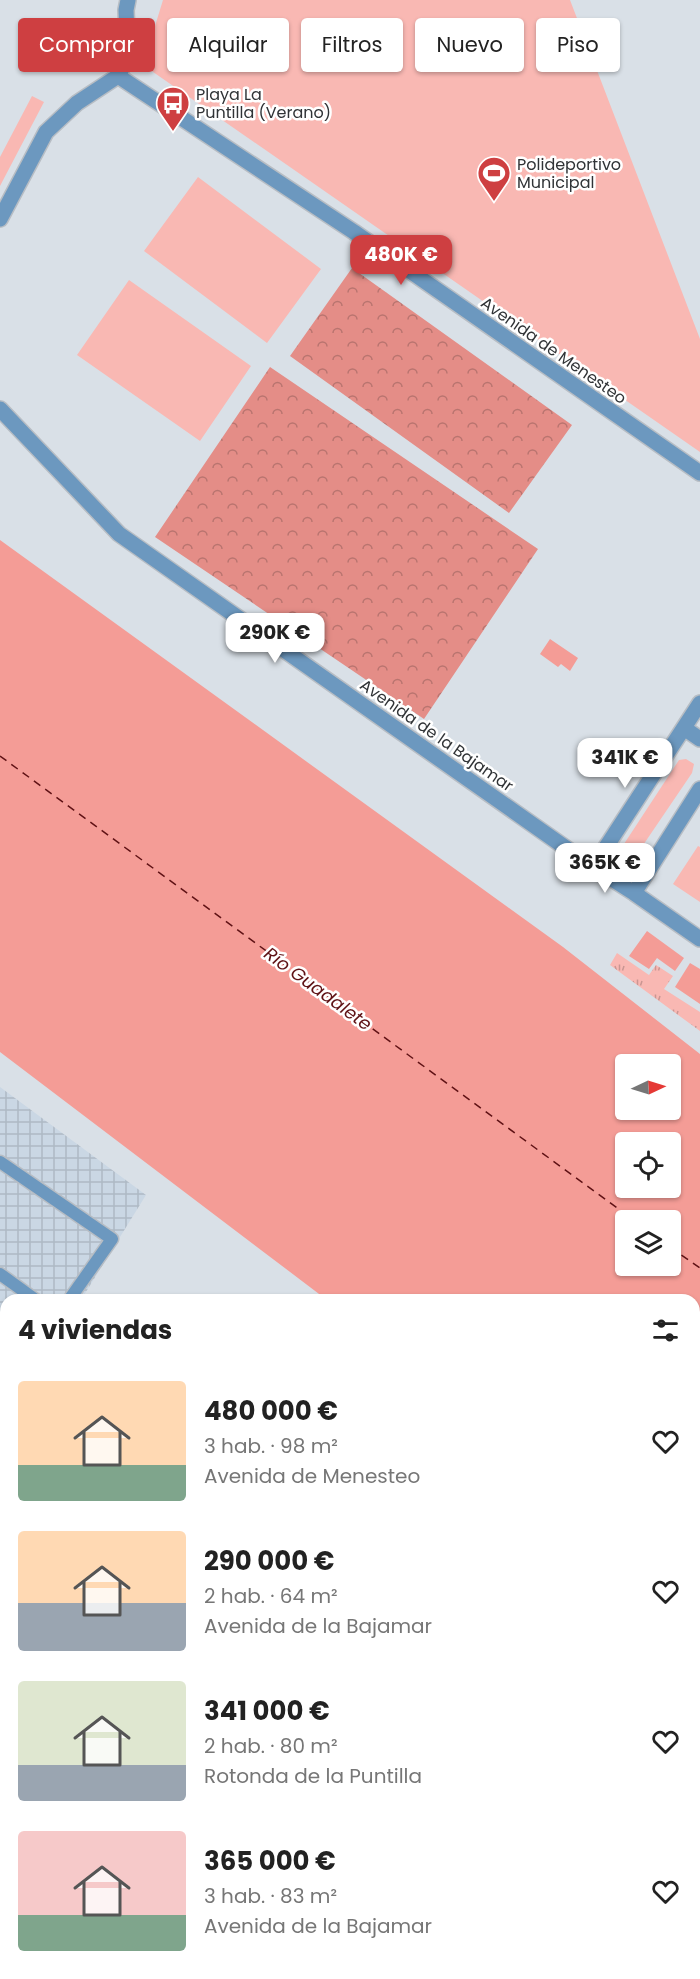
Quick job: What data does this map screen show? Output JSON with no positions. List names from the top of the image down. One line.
{"streets":{"street":["Avenida de Menesteo","Avenida de la Bajamar"]},"water":["Río Guadalete"],"places":{"bus stop":["Playa La Puntilla (Verano)"],"sports":["Polideportivo Municipal"]},"north":"right","page":{"chip":["Comprar","Alquilar","Filtros","Nuevo","Piso"],"price":["480K €","290K €","341K €","365K €"],"heading":"4 viviendas","list":[{"name":"480 000 €","note":"3 hab. · 98 m² · Avenida de Menesteo"},{"name":"290 000 €","note":"2 hab. · 64 m² · Avenida de la Bajamar"},{"name":"341 000 €","note":"2 hab. · 80 m² · Rotonda de la Puntilla"},{"name":"365 000 €","note":"3 hab. · 83 m² · Avenida de la Bajamar"}]}}
